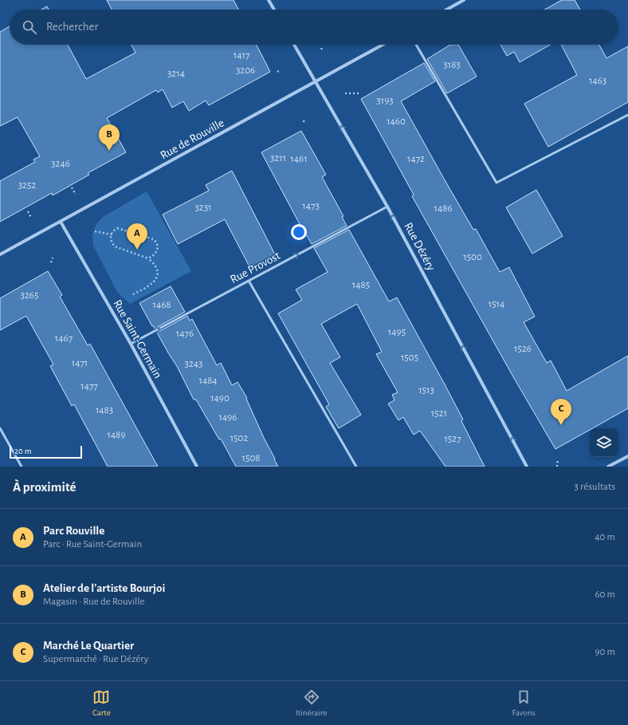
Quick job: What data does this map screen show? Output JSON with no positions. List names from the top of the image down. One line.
{"streets":{"street":["Rue de Rouville","Rue Dézéry","Rue Saint-Germain"],"lane":["Rue Provost"]},"crossings":[["Rue de Rouville","Rue Dézéry"],["Rue de Rouville","Rue Saint-Germain"],["Rue Dézéry","Rue Provost"],["Rue Provost","Rue Saint-Germain"]],"one_way":["Rue Dézéry","Rue Provost"],"house_numbers":["1417","3183","3206","3214","1463","3193","1460","3211","1461","1472","3246","3252","1473","3231","1486","1500","1485","3265","1514","1468","1495","1476","1467","1526","1505","1471","3243","1484","1477","1513","1490","1483","1521","1496","1489","1502","1527","1508"],"scale_bar":"20 m","page":{"search":"Rechercher","pins":["B","A","C"],"scale":"20 m","heading":["À proximité","3 résultats"],"list":[{"mark":"A","name":"Parc Rouville","note":"Parc · Rue Saint-Germain","value":"40 m"},{"mark":"B","name":"Atelier de l'artiste Bourjoi","note":"Magasin · Rue de Rouville","value":"60 m"},{"mark":"C","name":"Marché Le Quartier","note":"Supermarché · Rue Dézéry","value":"90 m"}],"nav":["Carte","Itinéraire","Favoris"]}}
